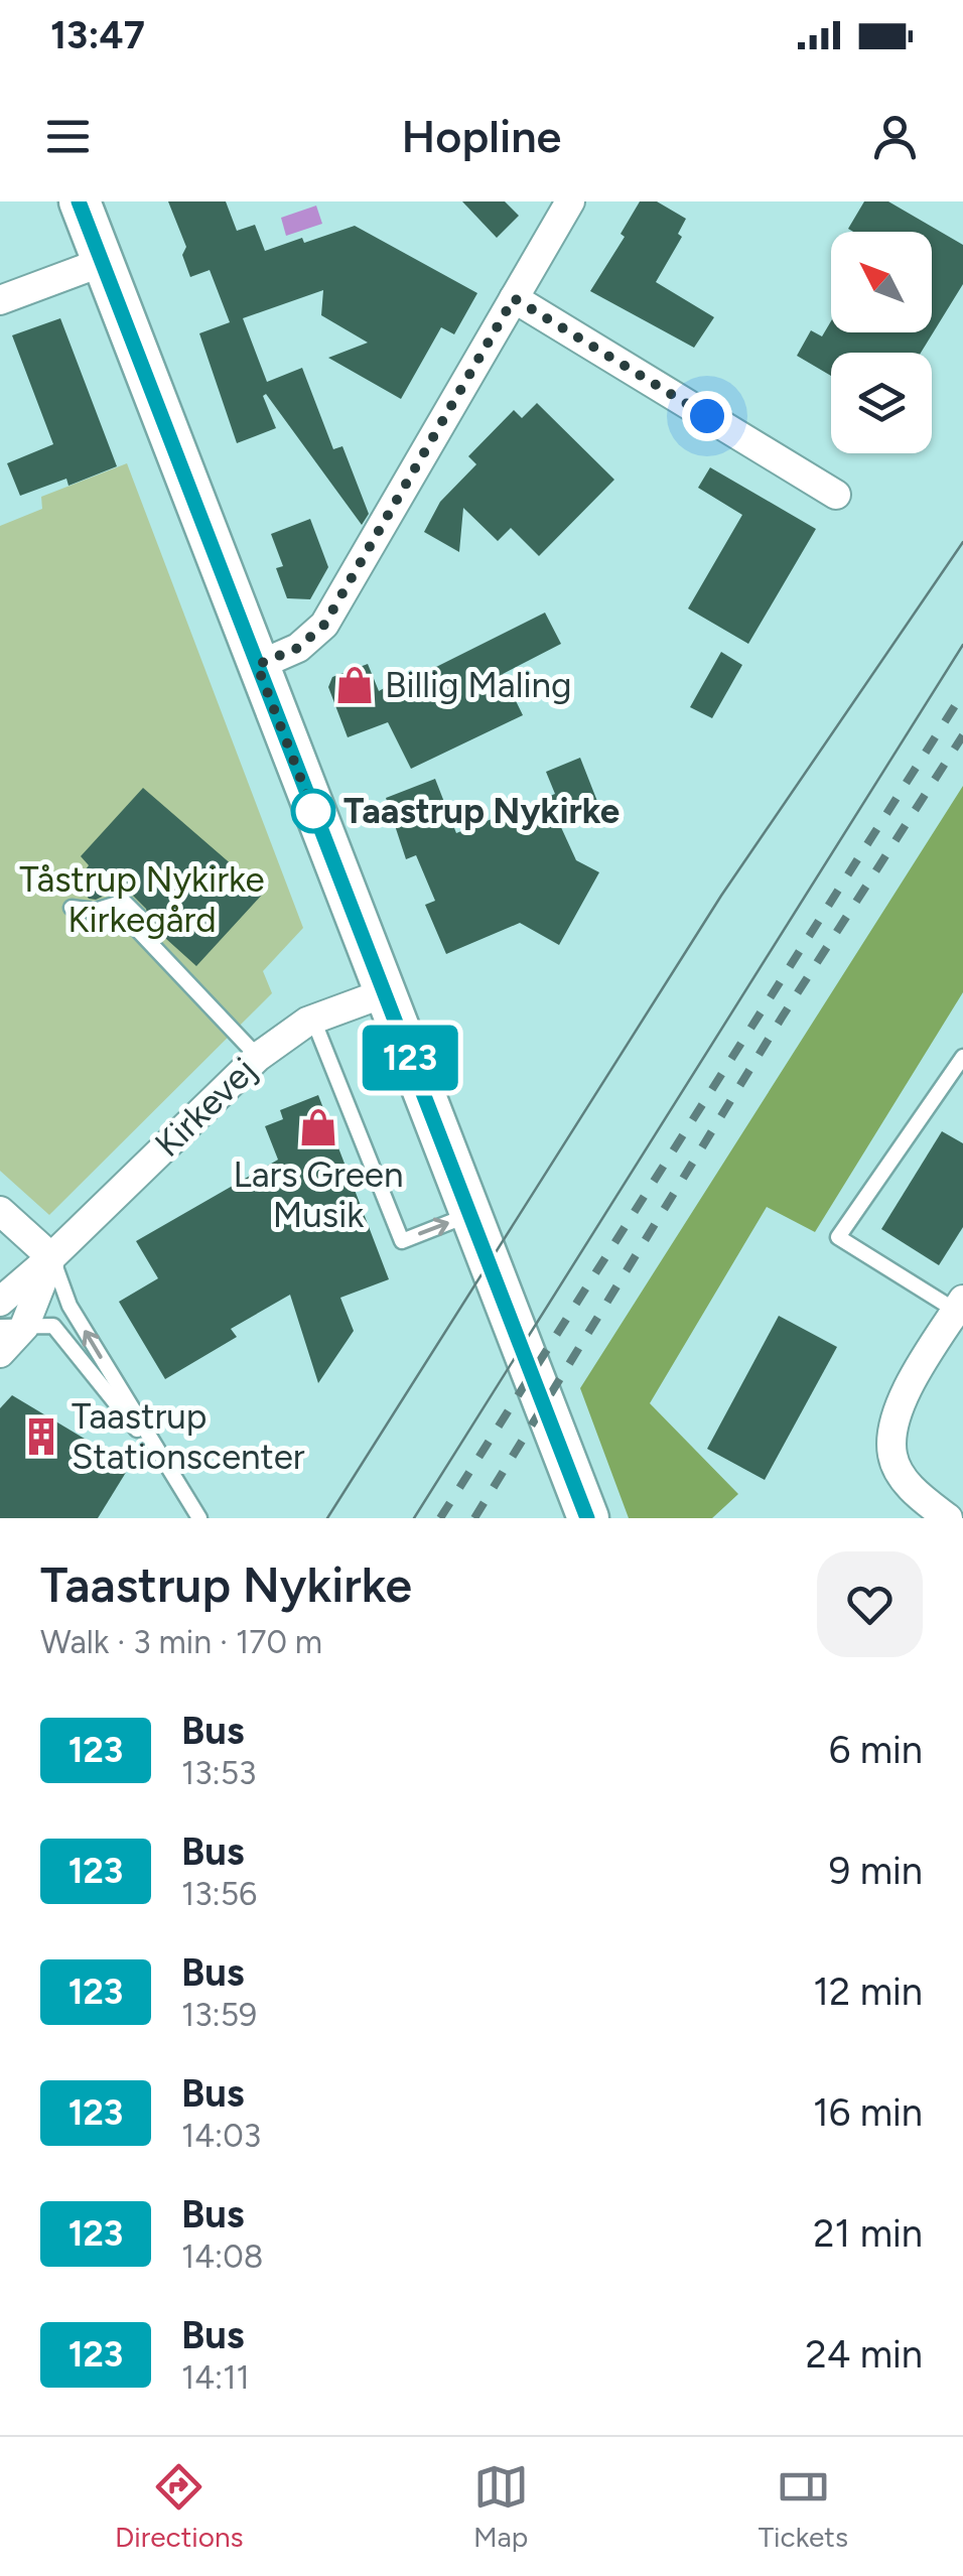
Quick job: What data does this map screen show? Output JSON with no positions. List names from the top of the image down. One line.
{"streets":{"street":["Kirkevej"]},"parks":["Tåstrup Nykirke Kirkegård"],"places":{"shop":["Billig Maling","Lars Green Musik"],"other":["Taastrup Nykirke"],"building":["Taastrup Stationscenter"]},"lines":["bus line 123"],"north":"top left","page":{"status":"13:47","header":"Hopline","on_map":"123","heading":["Taastrup Nykirke","Walk · 3 min · 170 m"],"list":[{"mark":"123","name":"Bus","note":"13:53","value":"6 min"},{"mark":"123","name":"Bus","note":"13:56","value":"9 min"},{"mark":"123","name":"Bus","note":"13:59","value":"12 min"},{"mark":"123","name":"Bus","note":"14:03","value":"16 min"},{"mark":"123","name":"Bus","note":"14:08","value":"21 min"},{"mark":"123","name":"Bus","note":"14:11","value":"24 min"}],"tabs":["Directions","Map","Tickets"]}}
